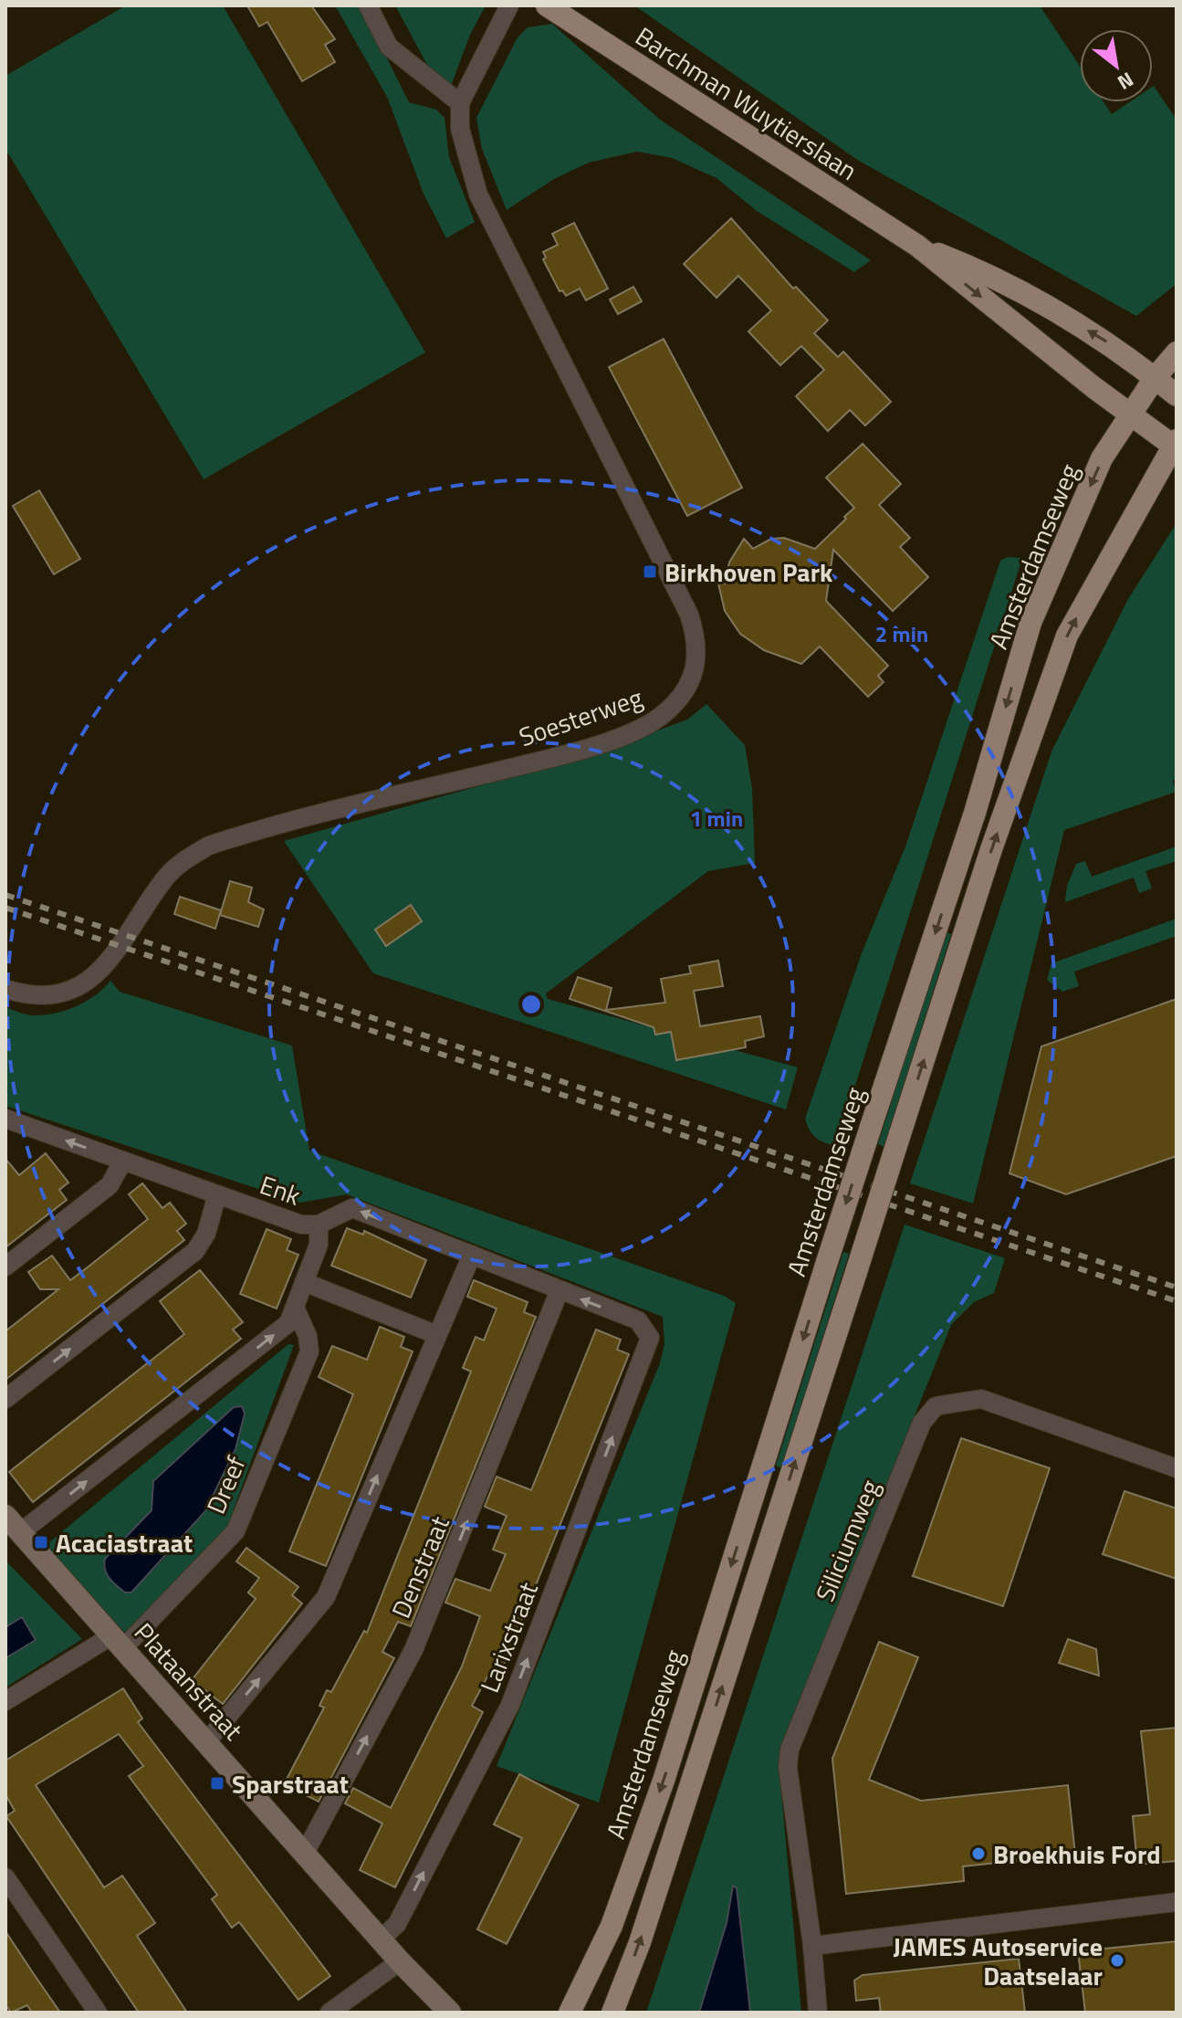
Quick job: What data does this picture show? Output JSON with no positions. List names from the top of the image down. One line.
{"streets":{"main road":["Barchman Wuytierslaan","Amsterdamseweg"],"street":["Soesterweg","Enk","Dreef","Siliciumweg","Denstraat","Larixstraat","Plataanstraat"]},"crossings":[["Barchman Wuytierslaan","Amsterdamseweg"],["Enk","Denstraat"],["Enk","Larixstraat"],["Dreef","Plataanstraat"],["Denstraat","Plataanstraat"],["Larixstraat","Plataanstraat"]],"one_way":["Enk","Larixstraat"],"places":{"transit":["Birkhoven Park","Acaciastraat","Sparstraat"],"other":["Broekhuis Ford","JAMES Autoservice Daatselaar"]},"north":"bottom right","rings":["2 min","1 min"]}
